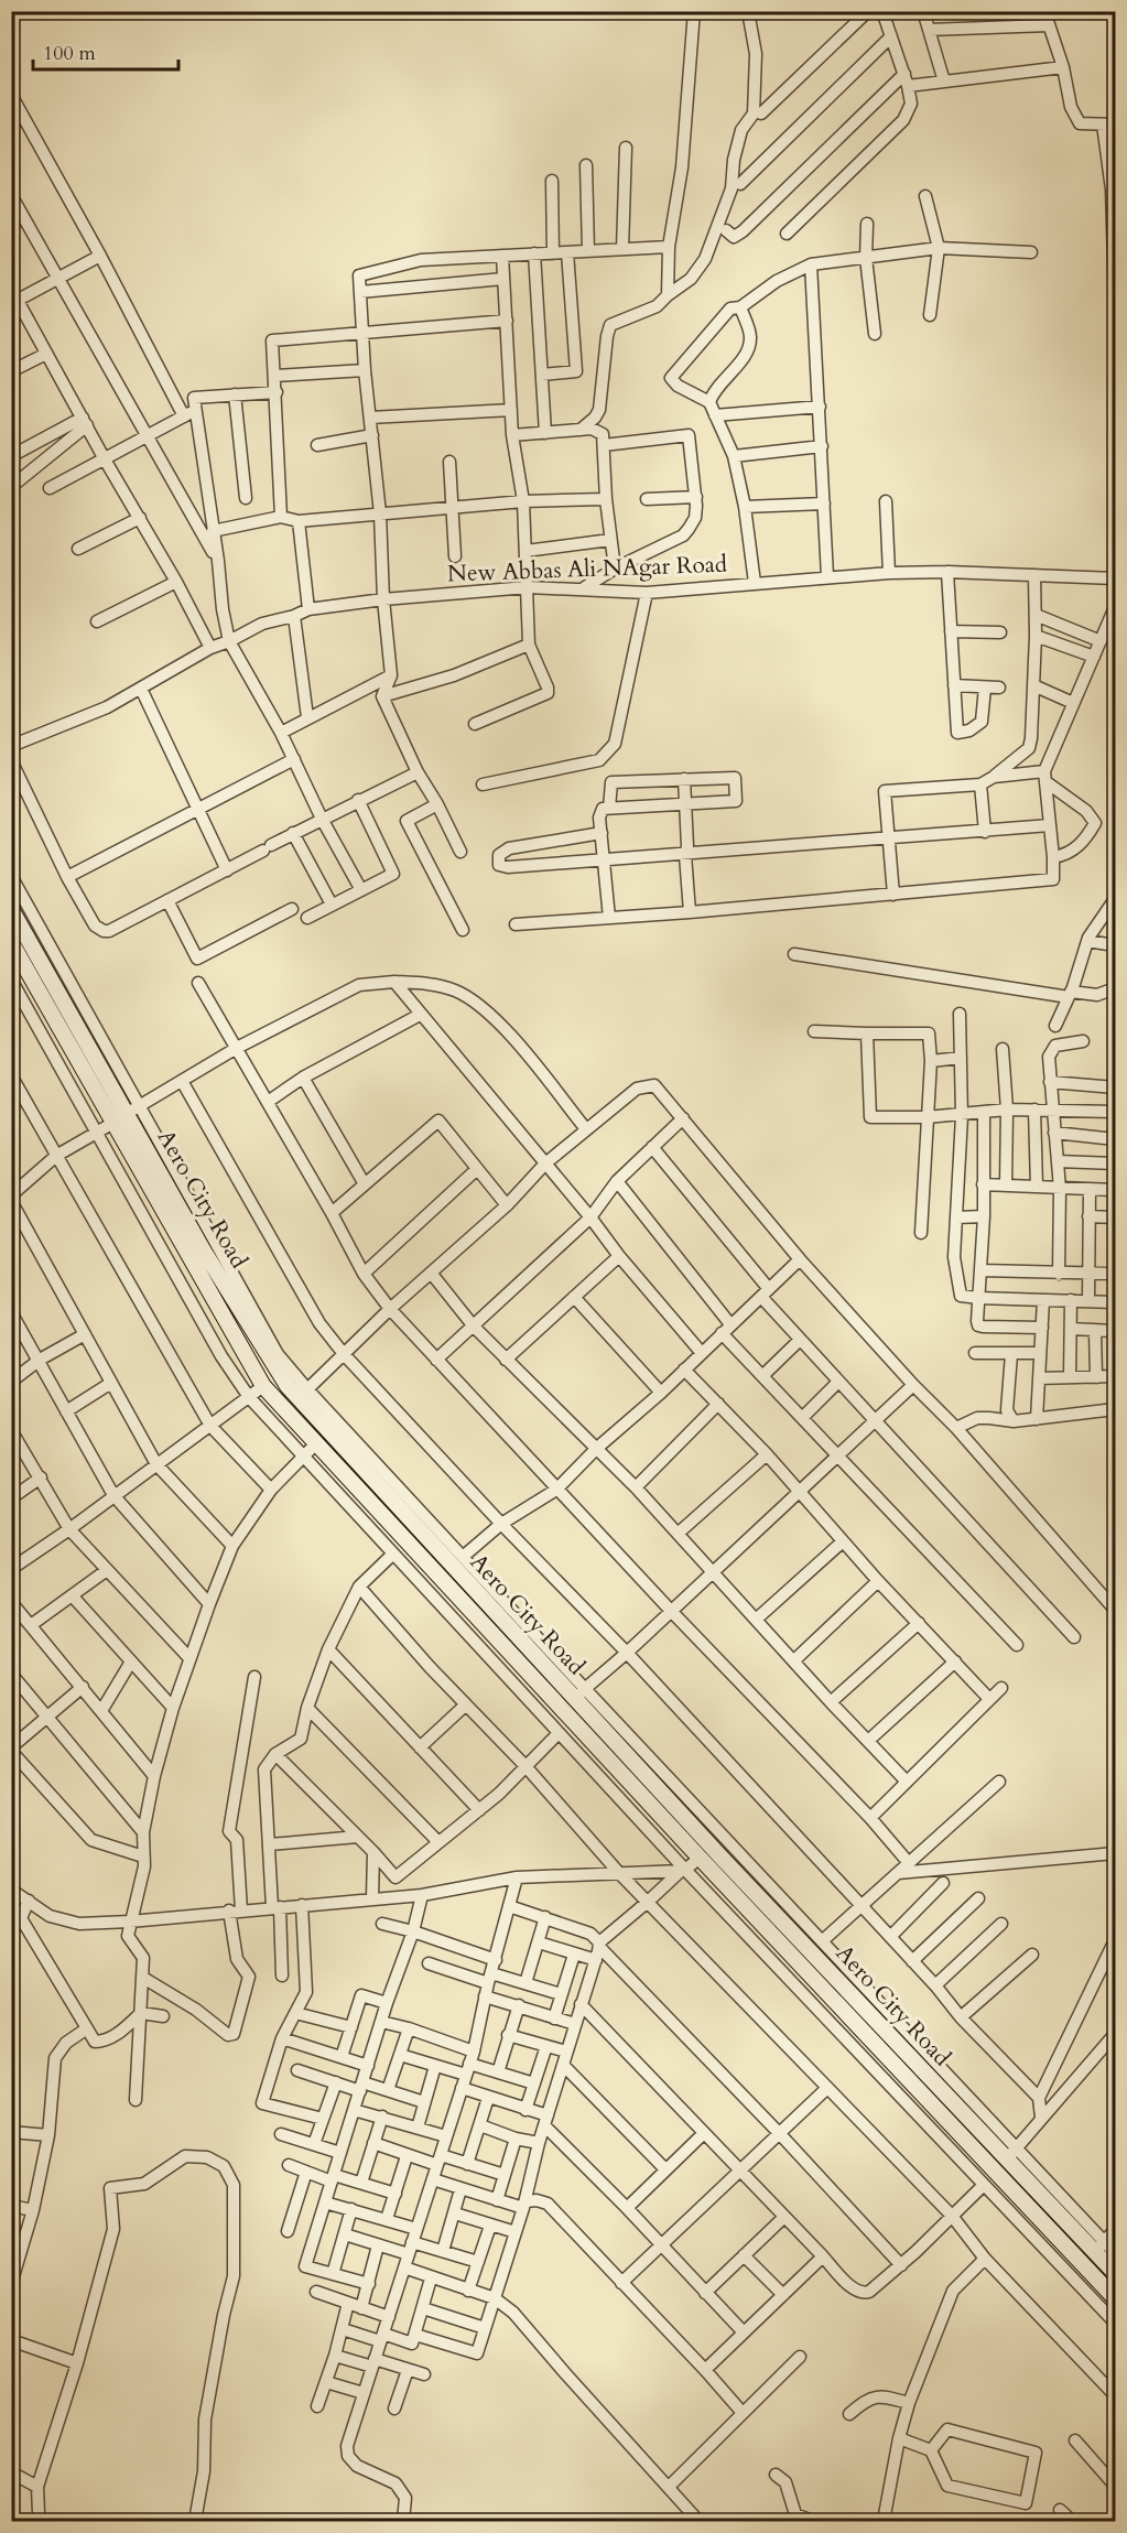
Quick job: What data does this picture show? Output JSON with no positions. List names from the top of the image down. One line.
{"streets":{"street":["New Abbas Ali NAgar Road","Aero City Road"]},"scale_bar":"100 m"}
